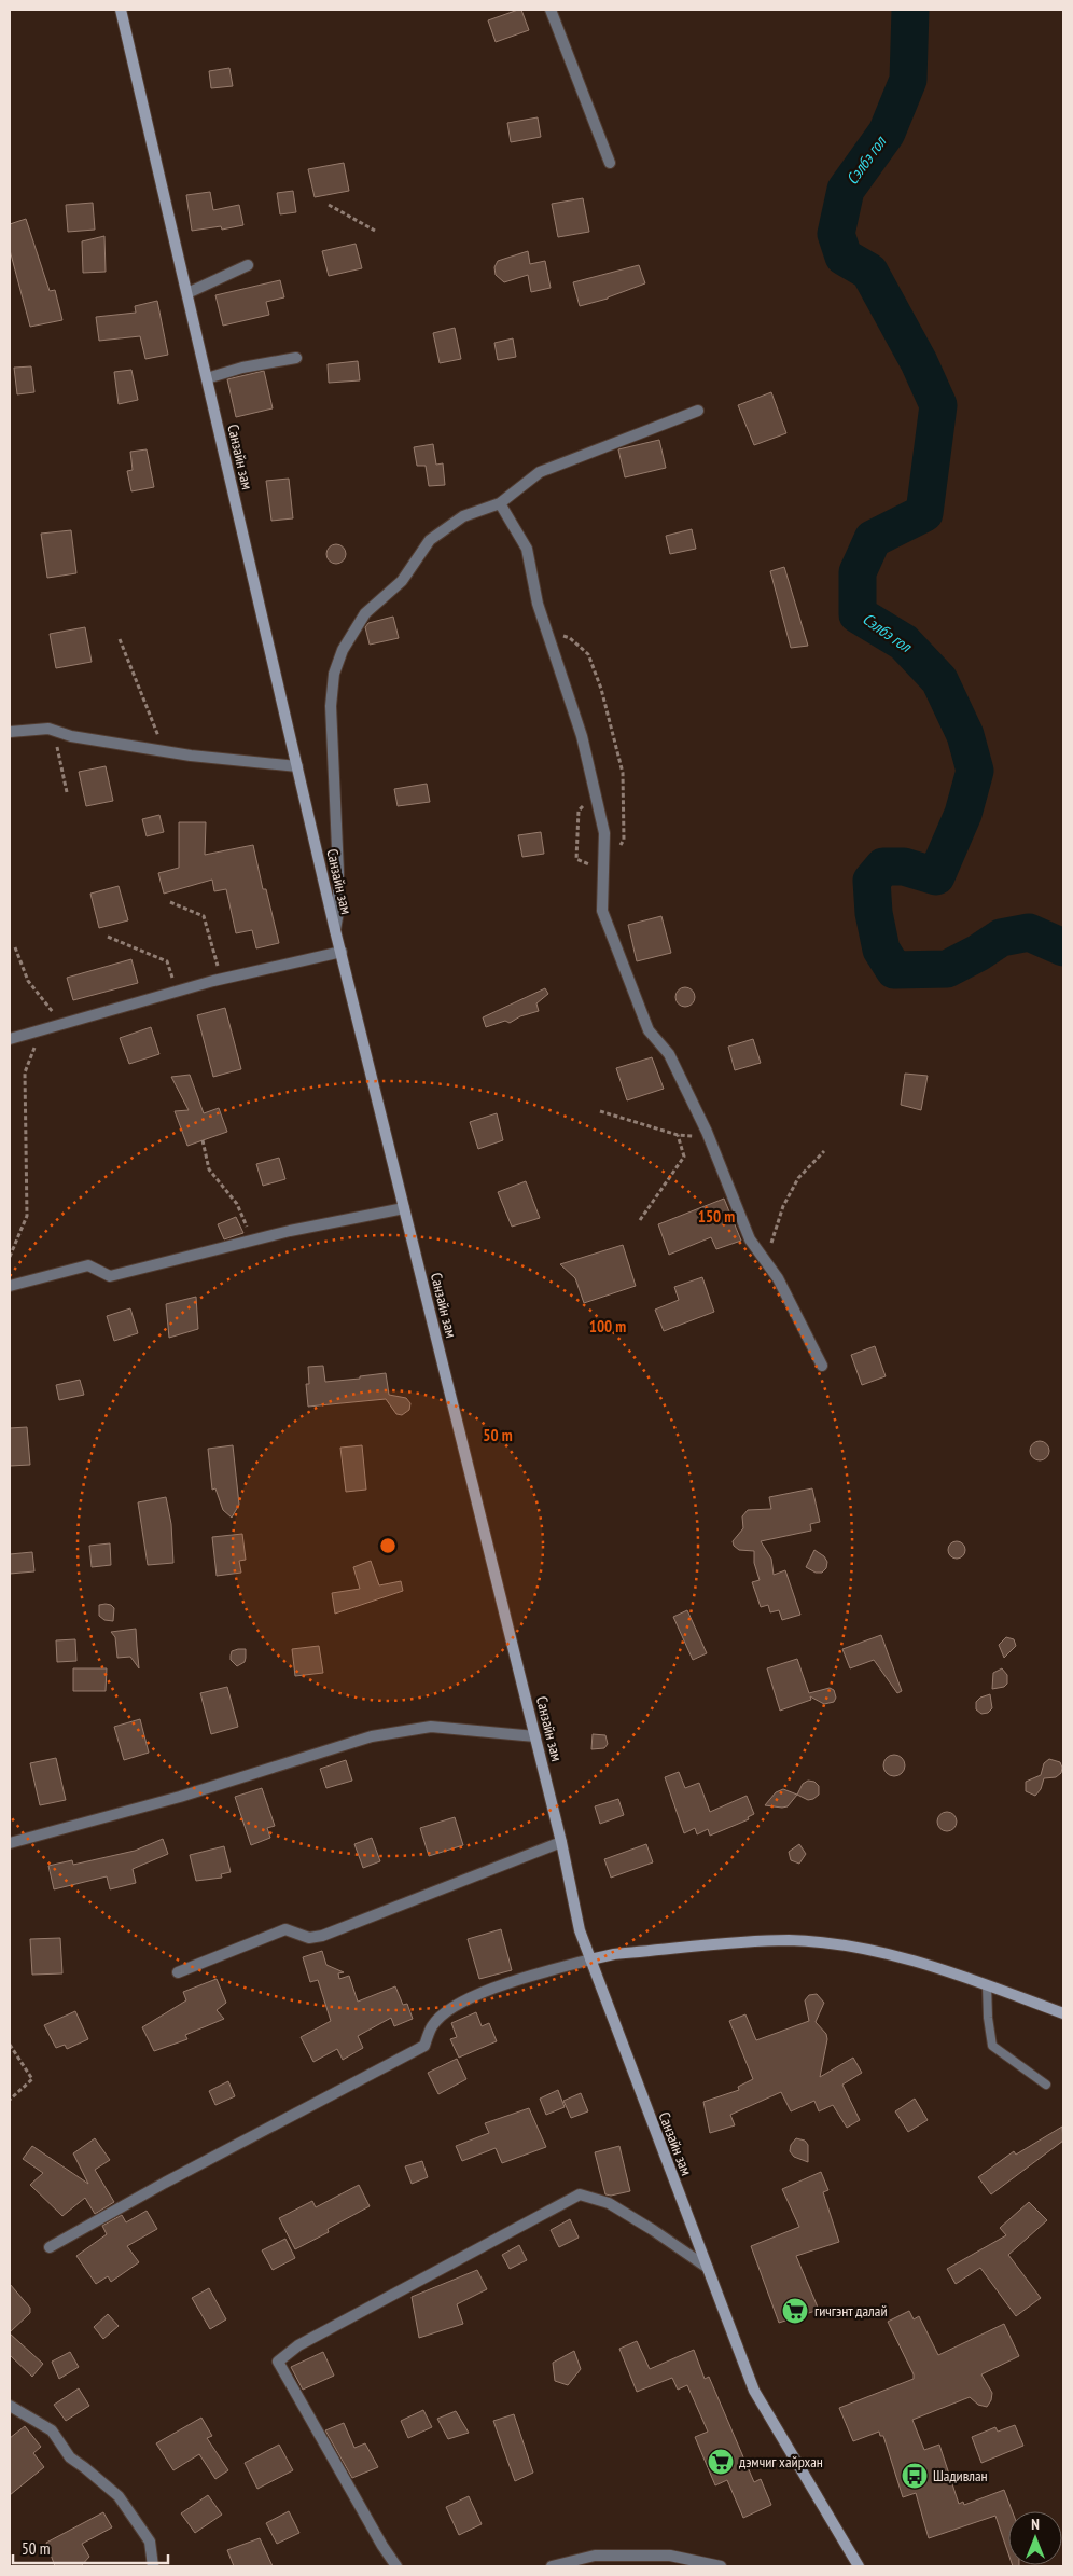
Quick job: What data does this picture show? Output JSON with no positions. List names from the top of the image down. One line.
{"streets":{"main road":["Санзайн зам"]},"water":["Сэлбэ гол"],"places":{"supermarket":["гичгэнт далай","дэмчиг хайрхан"],"bus stop":["Шадивлан"]},"scale_bar":"50 m","north":"top","rings":["150 m","100 m","50 m"]}
